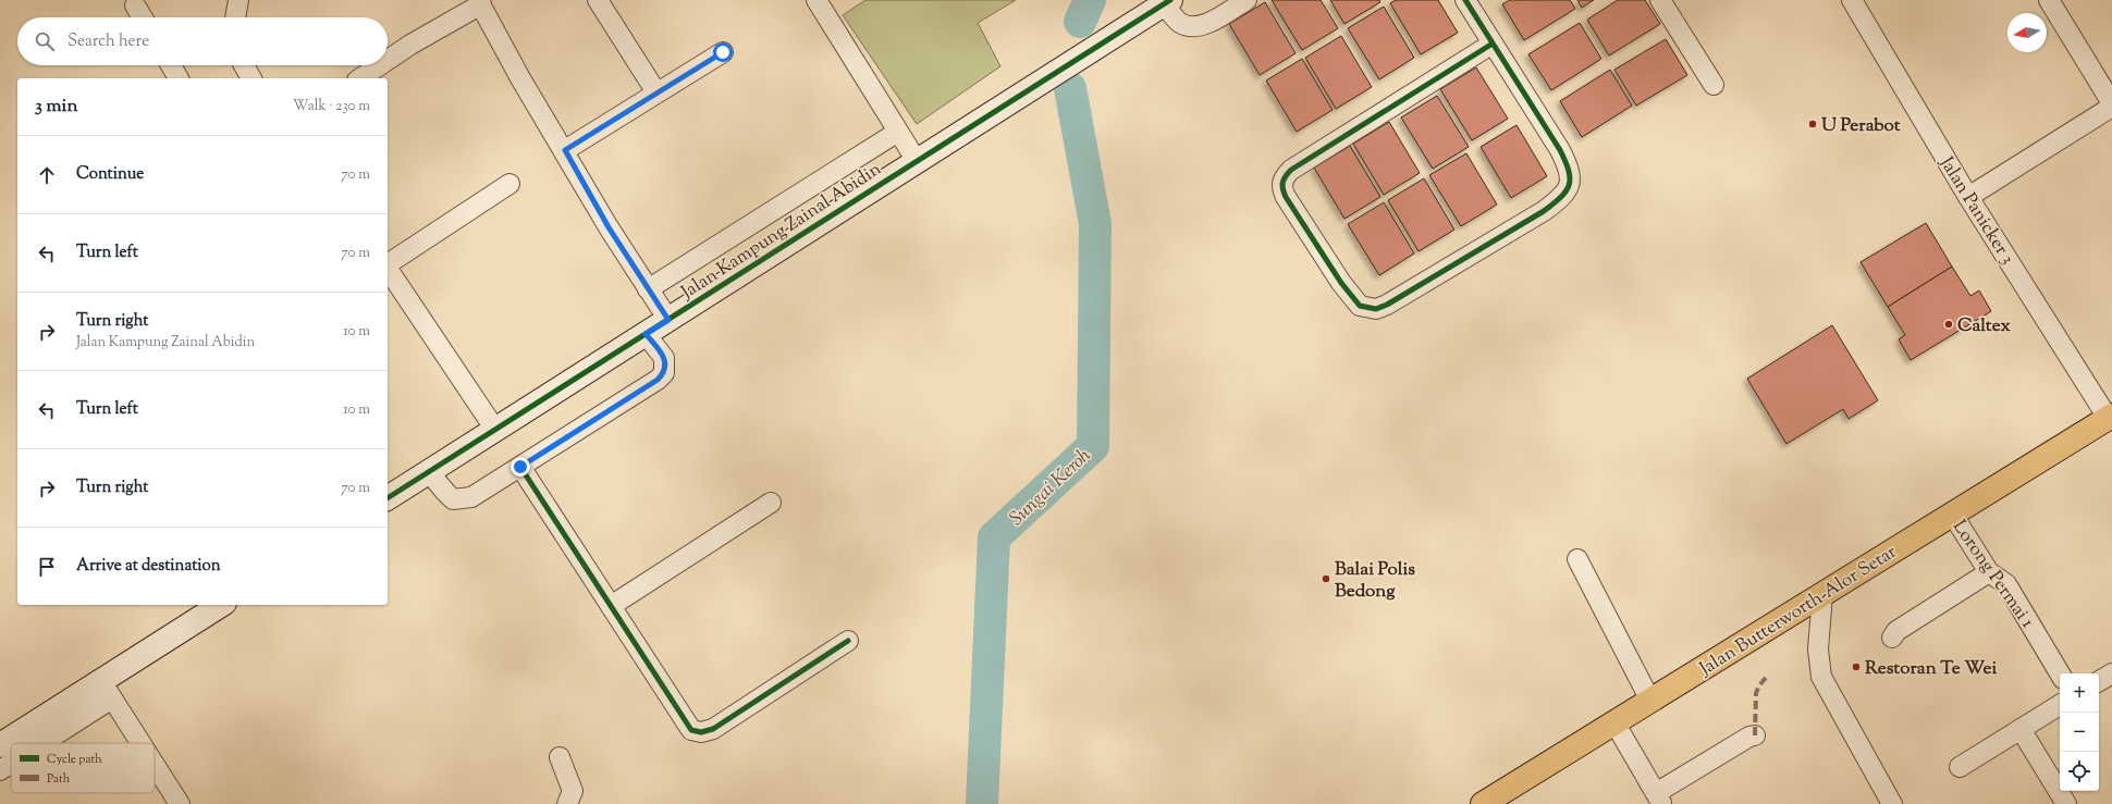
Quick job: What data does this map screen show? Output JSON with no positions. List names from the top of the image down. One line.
{"streets":{"main road":["Jalan Butterworth-Alor Setar"],"street":["Jalan Panicker 3","Jalan Kampung Zainal Abidin","Lorong Permai 1"]},"crossings":[["Jalan Panicker 3","Jalan Butterworth-Alor Setar"],["Lorong Permai 1","Jalan Butterworth-Alor Setar"]],"water":["Sungai Keroh"],"places":["U Perabot","Caltex","Balai Polis Bedong","Restoran Te Wei"],"legend":["Cycle path","Path"],"north":"left","page":{"search":"Search here","heading":["3 min","Walk · 230 m"],"list":[["Continue","70 m"],["Turn left","70 m"],["Turn right","Jalan Kampung Zainal Abidin","10 m"],["Turn left","10 m"],["Turn right","70 m"],"Arrive at destination"],"map_buttons":["+","−"]}}
